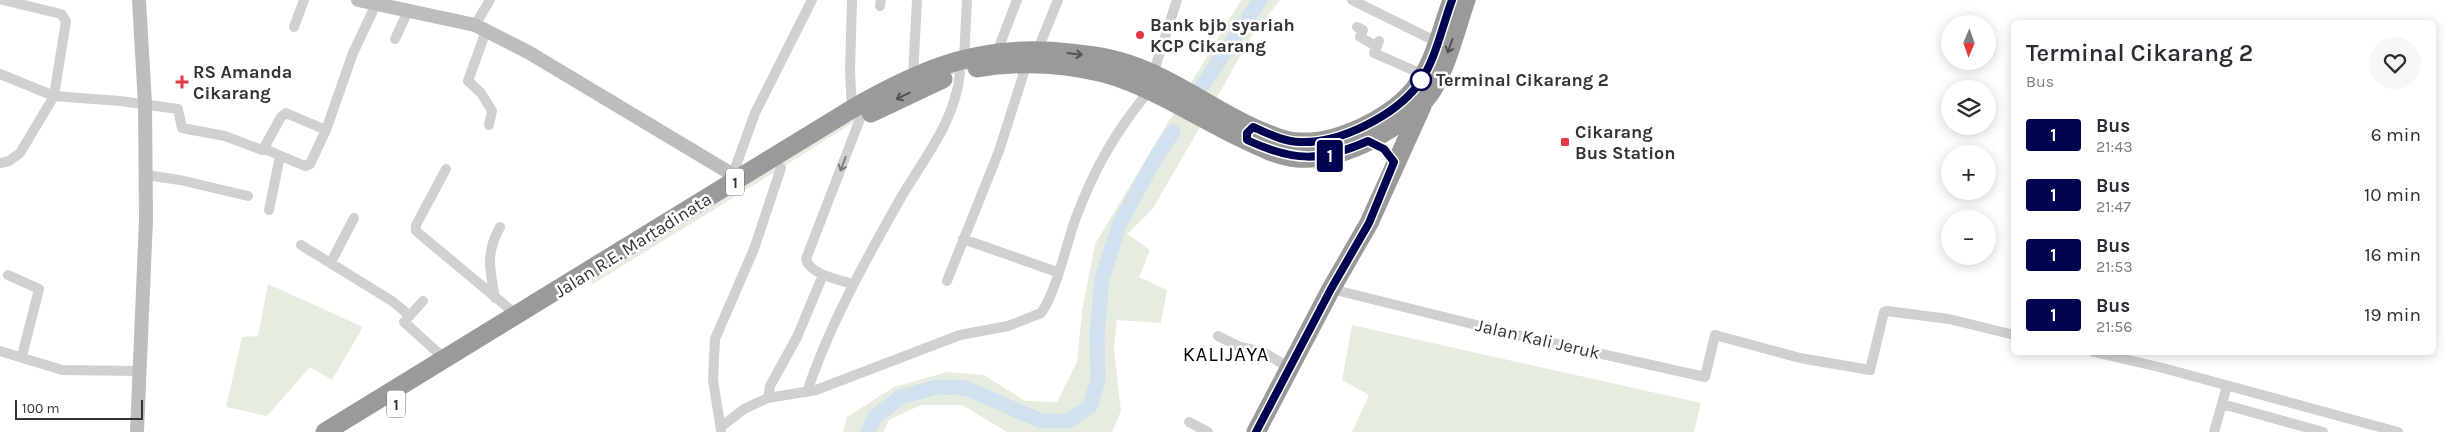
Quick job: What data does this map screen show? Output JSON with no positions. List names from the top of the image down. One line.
{"streets":{"highway":["1","Jalan R.E. Martadinata"],"street":["Jalan Kali Jeruk"]},"crossings":[["1","Jalan R.E. Martadinata"],["1","Jalan Kali Jeruk"]],"districts":["KALIJAYA"],"places":{"other":["Bank bjb syariah KCP Cikarang","Terminal Cikarang 2"],"health":["RS Amanda Cikarang"],"transit":["Cikarang Bus Station"]},"lines":["bus line 1"],"scale_bar":"100 m","north":"bottom","page":{"on_map":"1","map_buttons":["+","−"],"heading":["Terminal Cikarang 2","Bus"],"list":[{"mark":"1","name":"Bus","note":"21:43","value":"6 min"},{"mark":"1","name":"Bus","note":"21:47","value":"10 min"},{"mark":"1","name":"Bus","note":"21:53","value":"16 min"},{"mark":"1","name":"Bus","note":"21:56","value":"19 min"}],"scale":"100 m"}}
